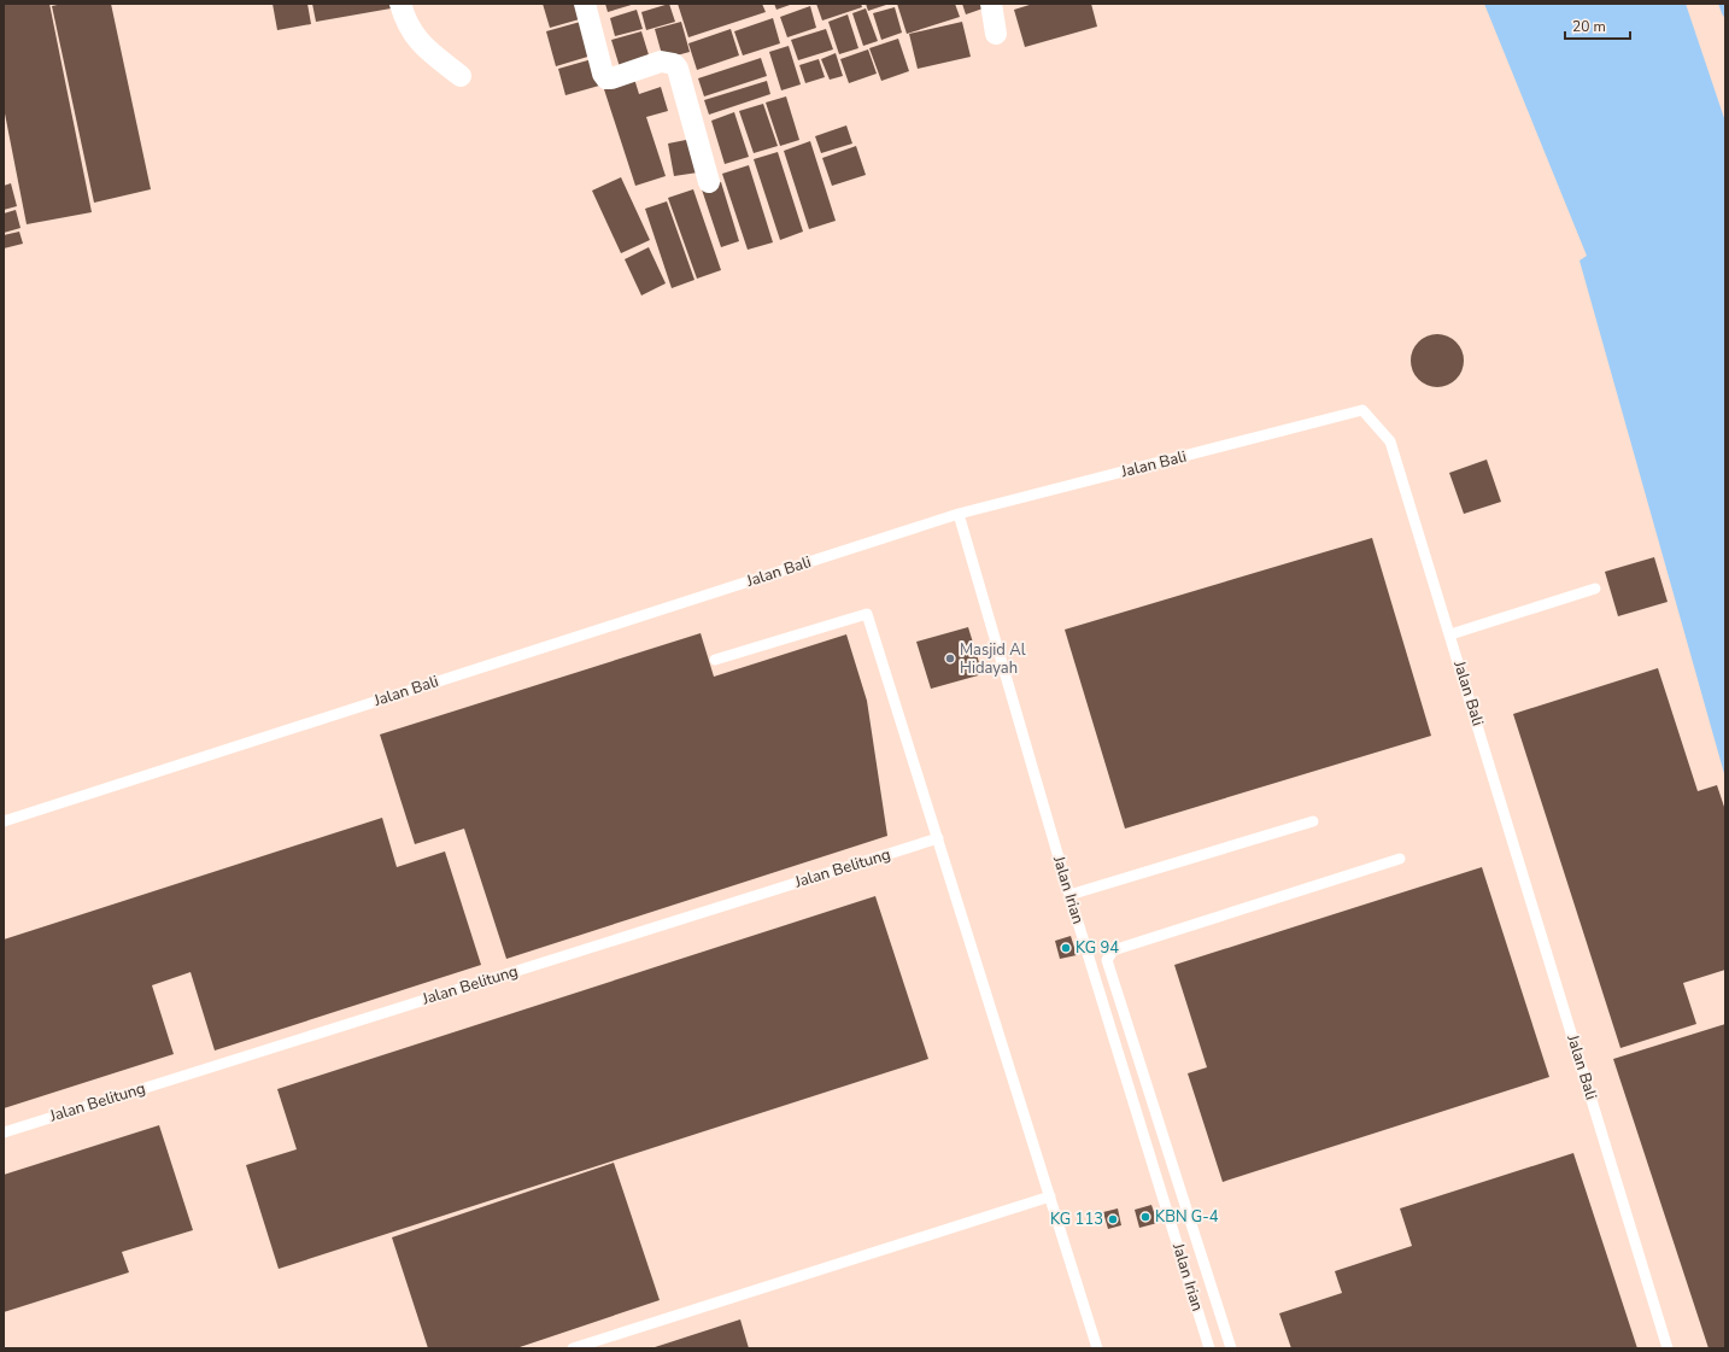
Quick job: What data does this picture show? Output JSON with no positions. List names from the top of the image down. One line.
{"streets":{"lane":["Jalan Bali","Jalan Belitung","Jalan Irian"]},"crossings":[["Jalan Bali","Jalan Irian"]],"places":["Masjid Al Hidayah","KG 94","KBN G-4","KG 113"],"scale_bar":"20 m"}
